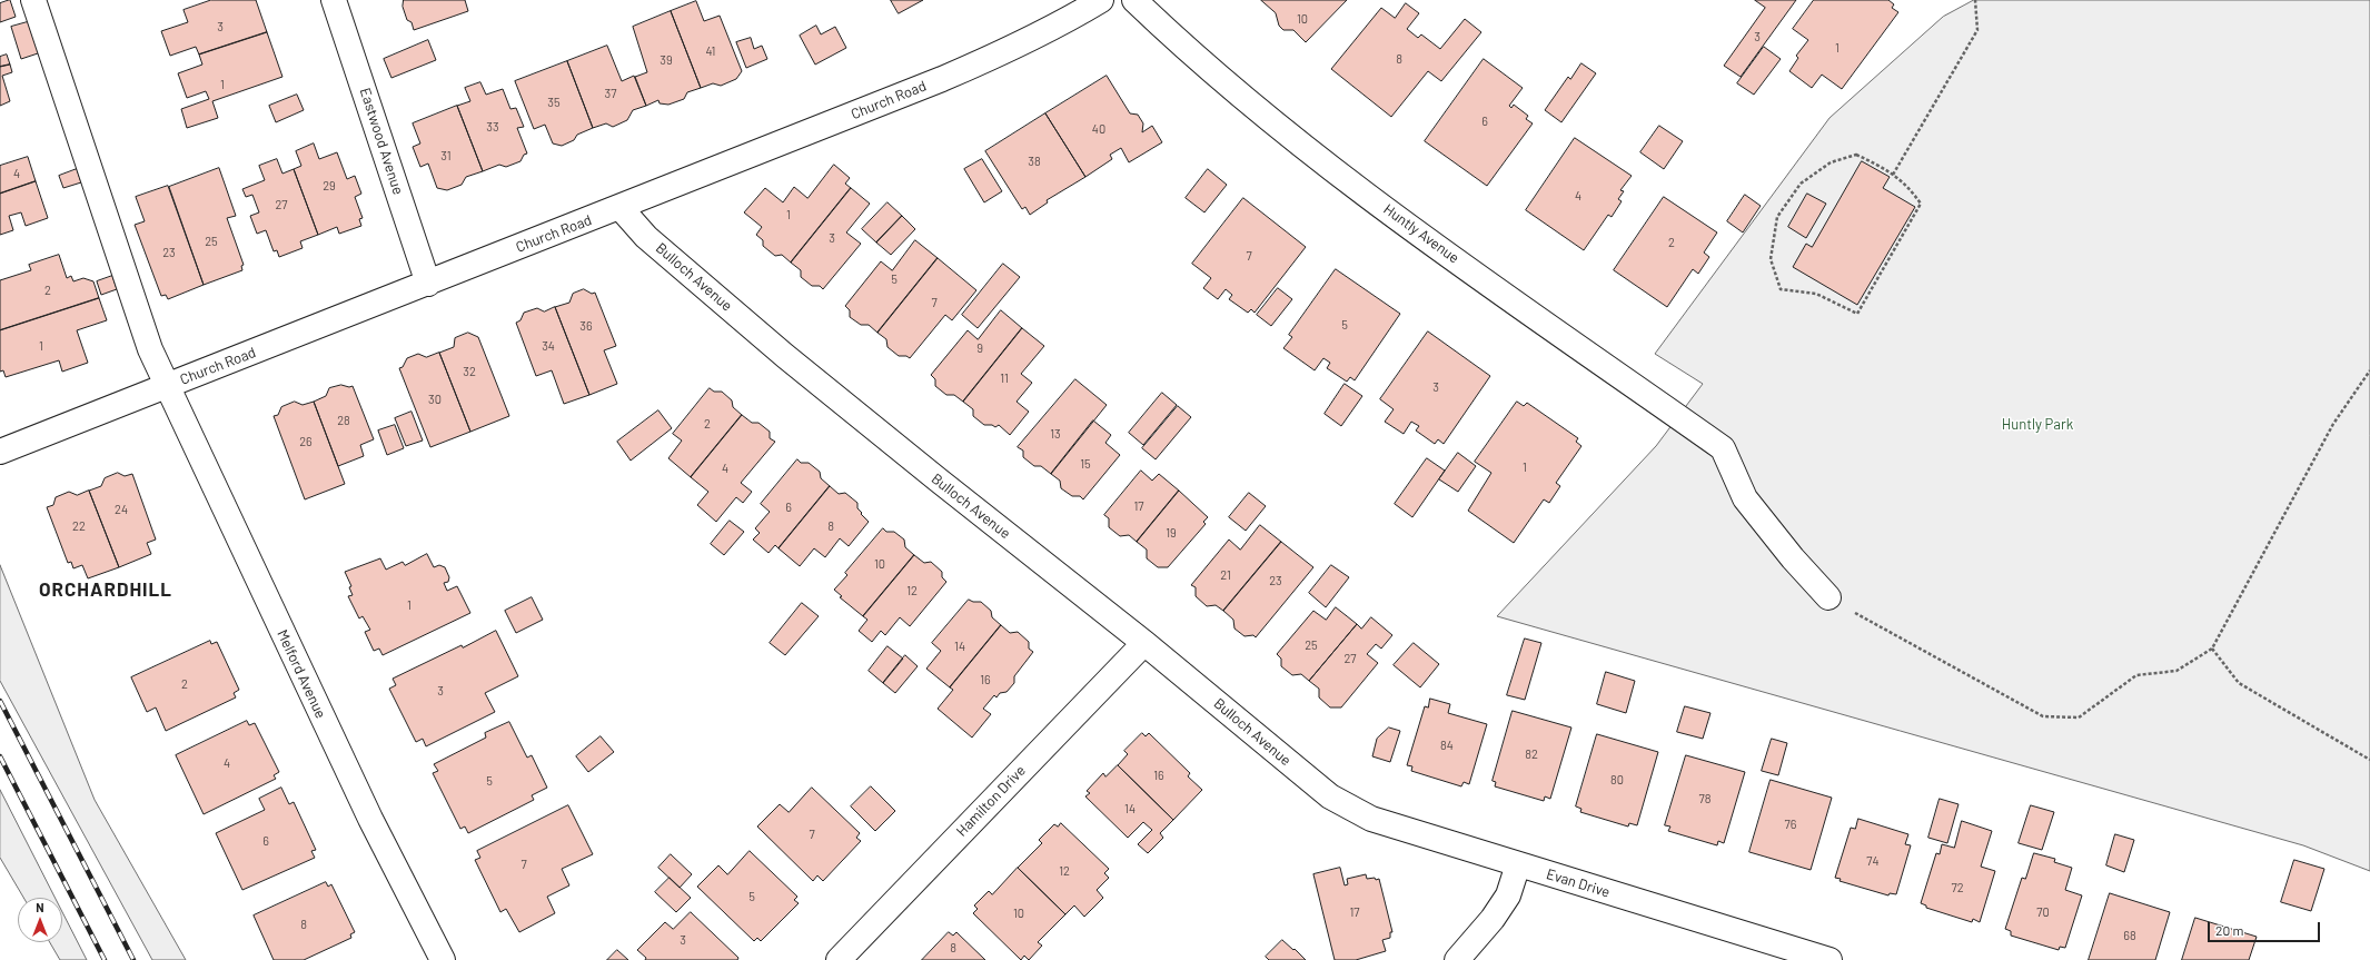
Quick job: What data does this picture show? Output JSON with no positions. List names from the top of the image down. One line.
{"streets":{"street":["Church Road","Eastwood Avenue","Huntly Avenue","Bulloch Avenue","Melford Avenue","Hamilton Drive","Evan Drive"]},"crossings":[["Church Road","Eastwood Avenue"],["Church Road","Bulloch Avenue"],["Church Road","Melford Avenue"],["Bulloch Avenue","Hamilton Drive"],["Bulloch Avenue","Evan Drive"]],"districts":["ORCHARDHILL"],"parks":["Huntly Park"],"house_numbers":["10","3","3","1","41","8","39","1","37","35","6","33","40","31","38","4","29","4","27","1","3","25","2","23","7","5","2","7","5","36","1","34","9","32","11","3","30","28","2","13","26","15","1","4","17","6","24","22","8","19","10","21","23","12","1","25","14","27","16","2","3","84","82","4","16","80","5","78","14","76","7","6","74","7","12","72","5","17","70","10","8","68","3","8"],"scale_bar":"20 m","north":"top"}
